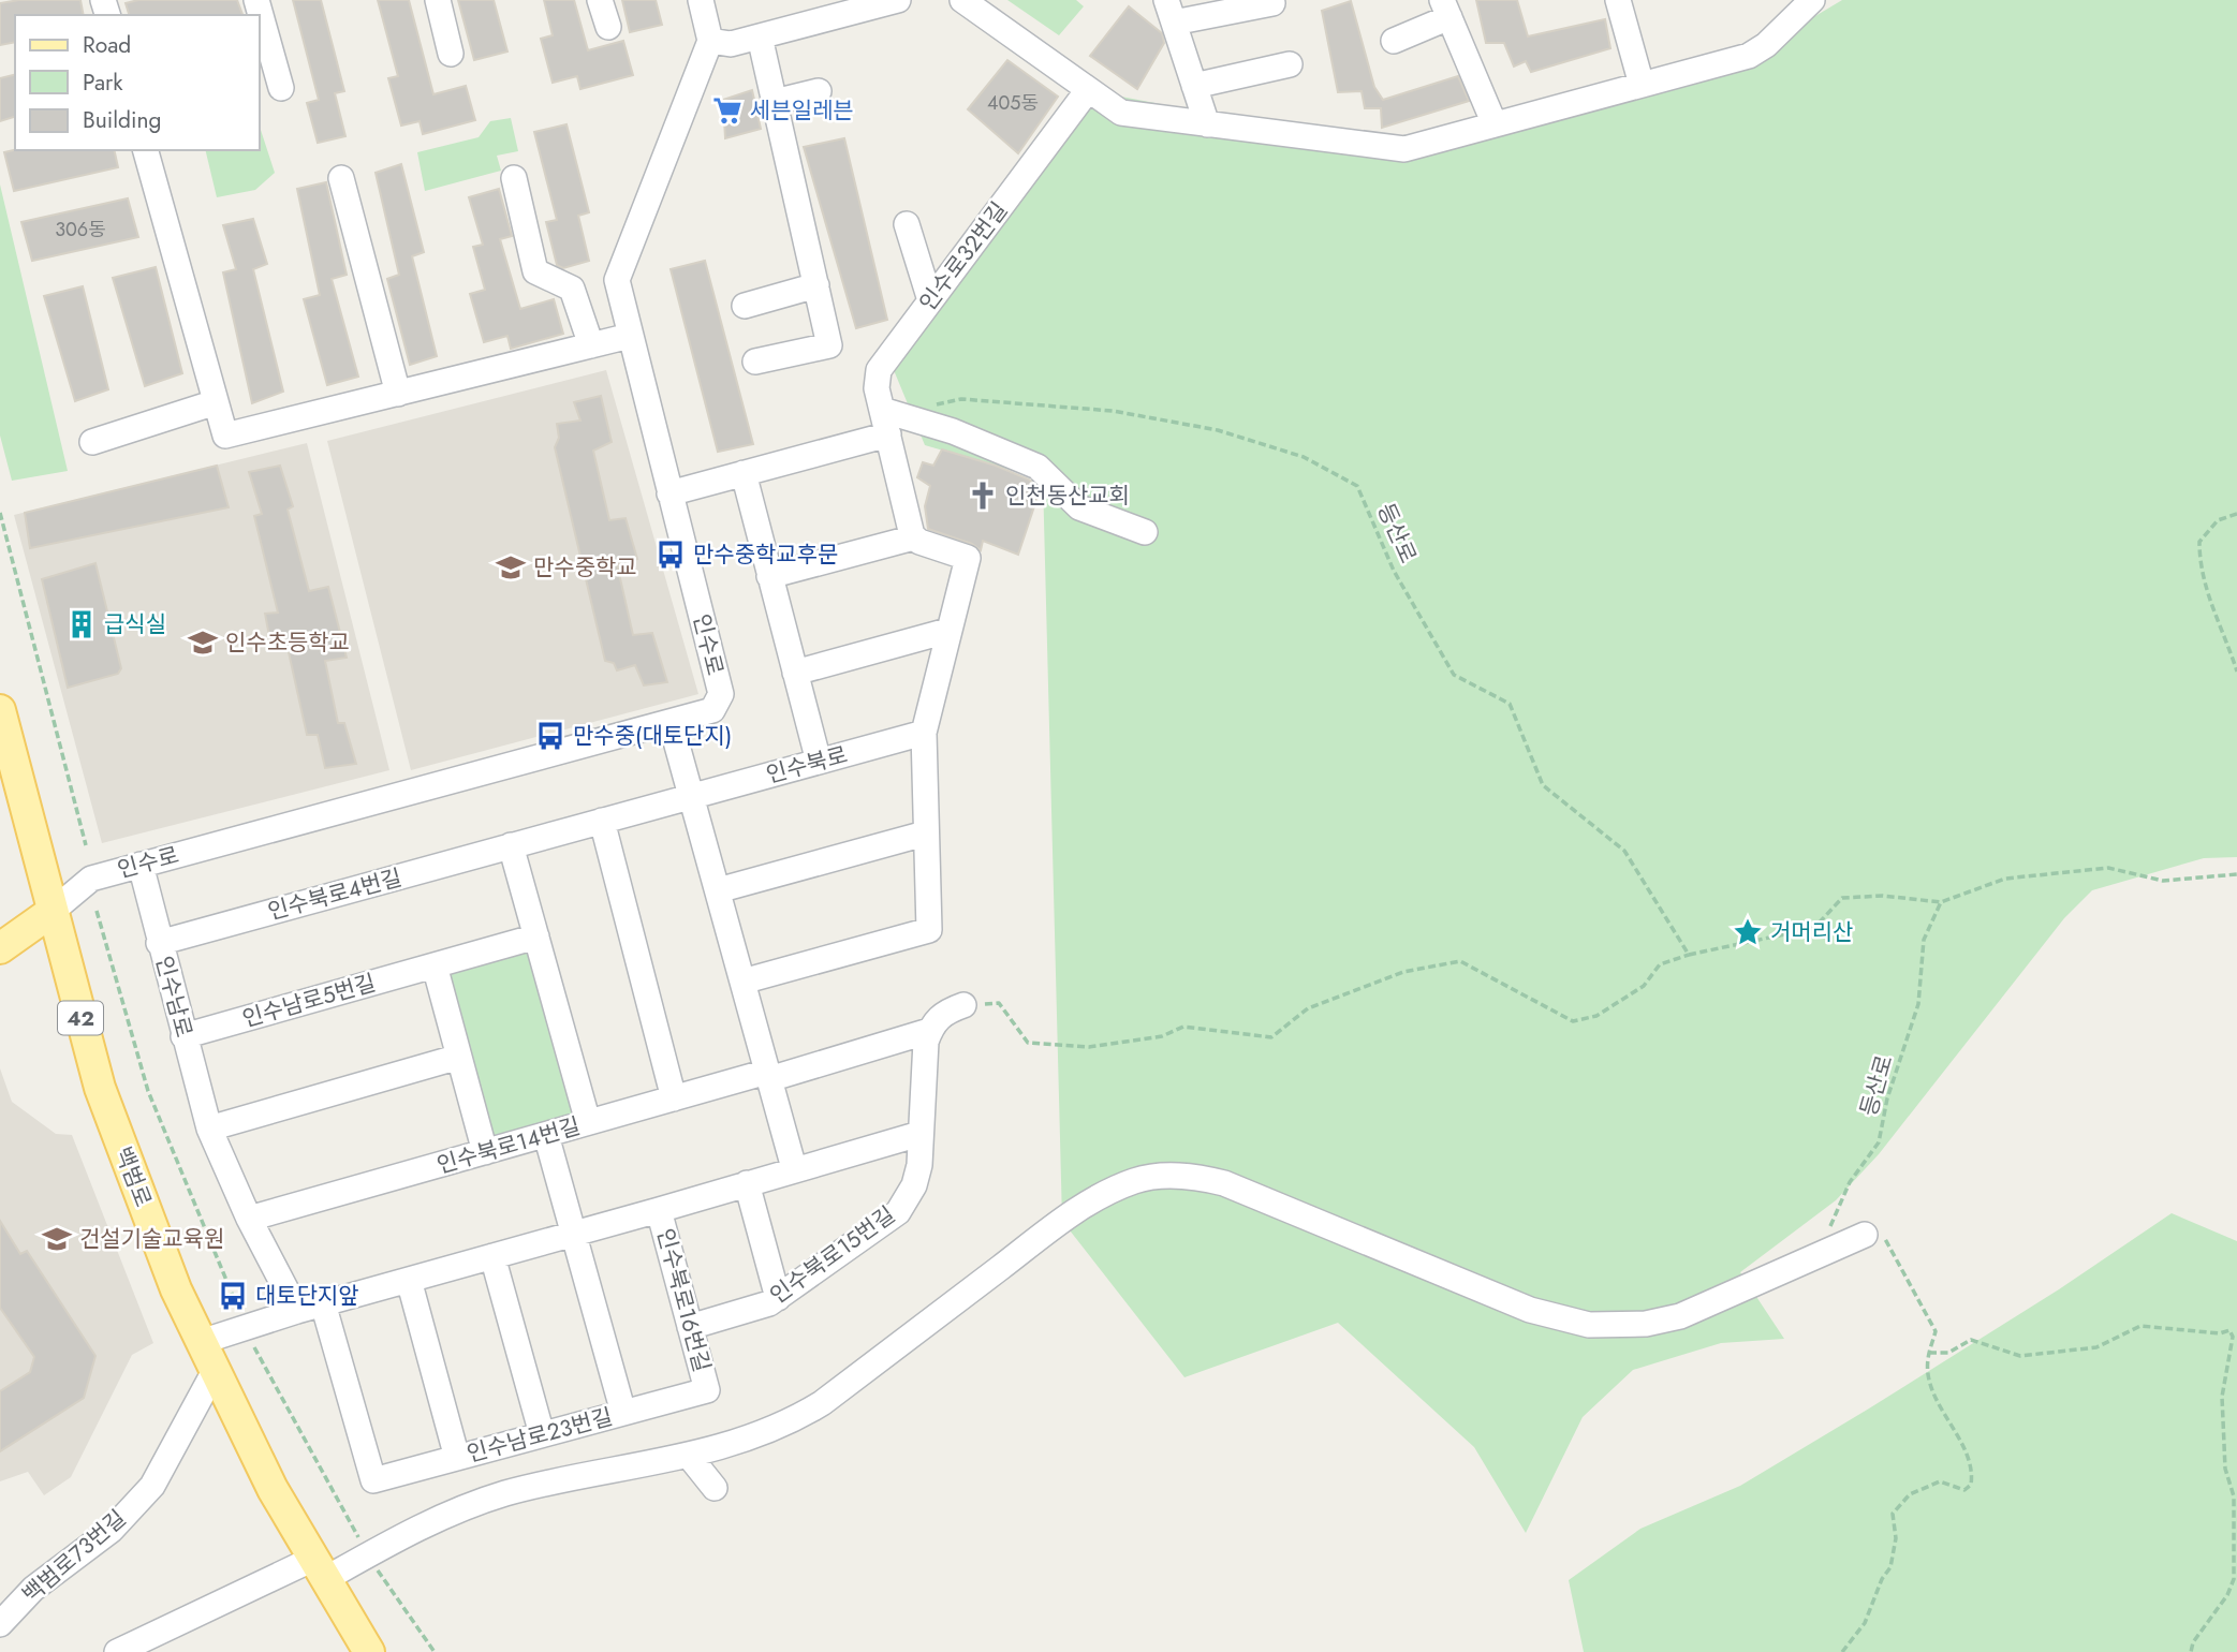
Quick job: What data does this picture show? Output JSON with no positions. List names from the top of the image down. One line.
{"streets":{"main road":["42","백범로"],"street":["인수로32번길","인수로","인수북로","인수북로4번길","인수남로","인수남로5번길","인수북로14번길","인수북로15번길","인수북로16번길","인수남로23번길","백범로73번길"],"path":["등산로"]},"crossings":[["인수로32번길","등산로"],["인수로","인수남로"],["인수로","백범로"],["인수북로","인수북로4번길"],["인수북로4번길","인수남로"],["인수남로","인수남로5번길"],["인수남로","인수북로14번길"],["인수남로","인수북로16번길"],["백범로","인수북로16번길"],["백범로","백범로73번길"],["인수북로15번길","인수북로16번길"],["인수북로16번길","인수남로23번길"]],"places":{"supermarket":["세븐일레븐"],"church":["인천동산교회"],"bus stop":["만수중학교후문","만수중(대토단지)","대토단지앞"],"school or university":["만수중학교","인수초등학교","건설기술교육원"],"building":["급식실"],"place":["거머리산"]},"house_numbers":["405동","306동"],"legend":["Road","Park","Building"]}
